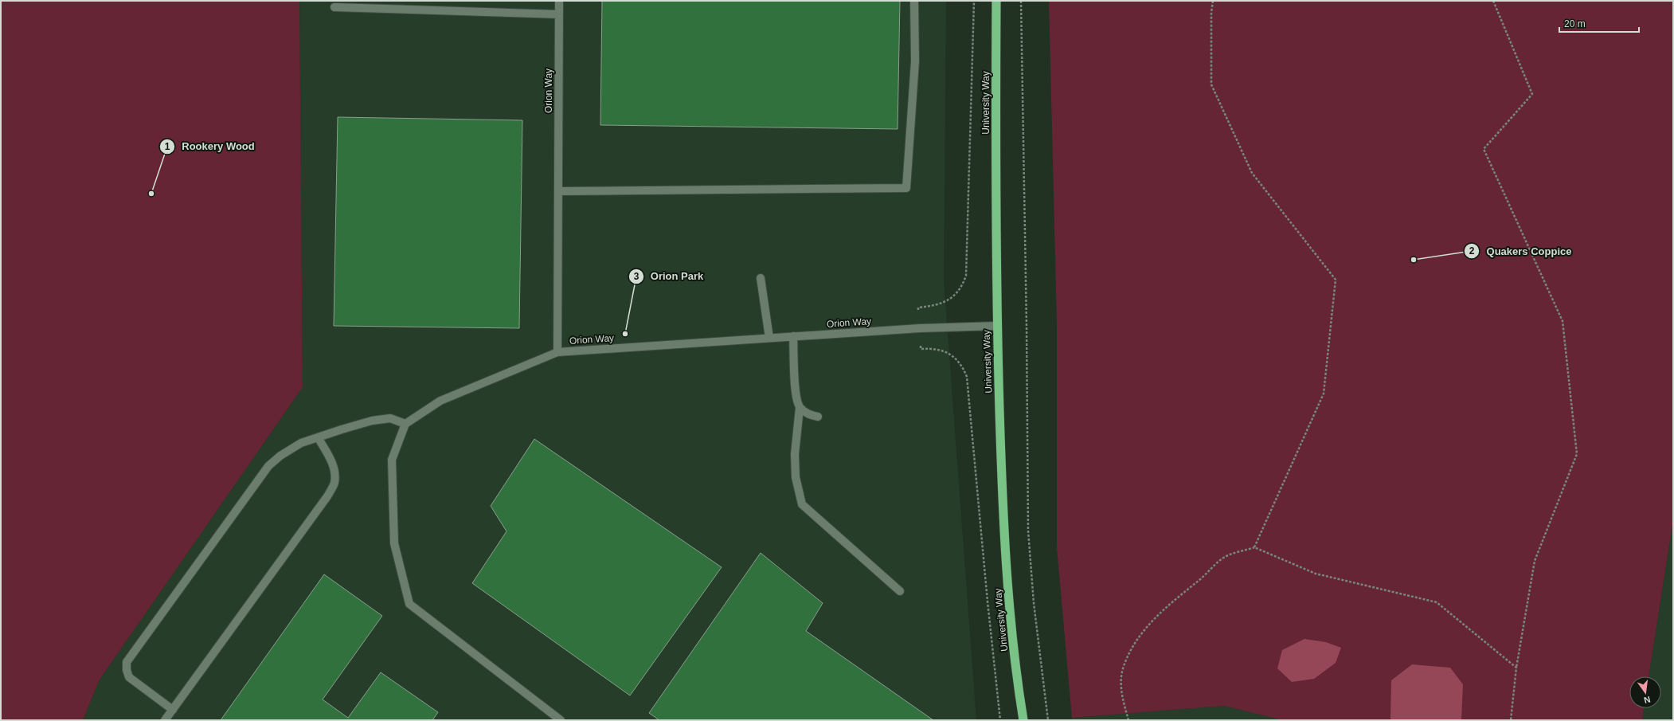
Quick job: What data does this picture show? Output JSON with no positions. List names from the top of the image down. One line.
{"streets":{"highway":["University Way"],"lane":["Orion Way"]},"crossings":[["Orion Way","University Way"]],"places":["Rookery Wood","Quakers Coppice","Orion Park"],"scale_bar":"20 m","north":"bottom"}
